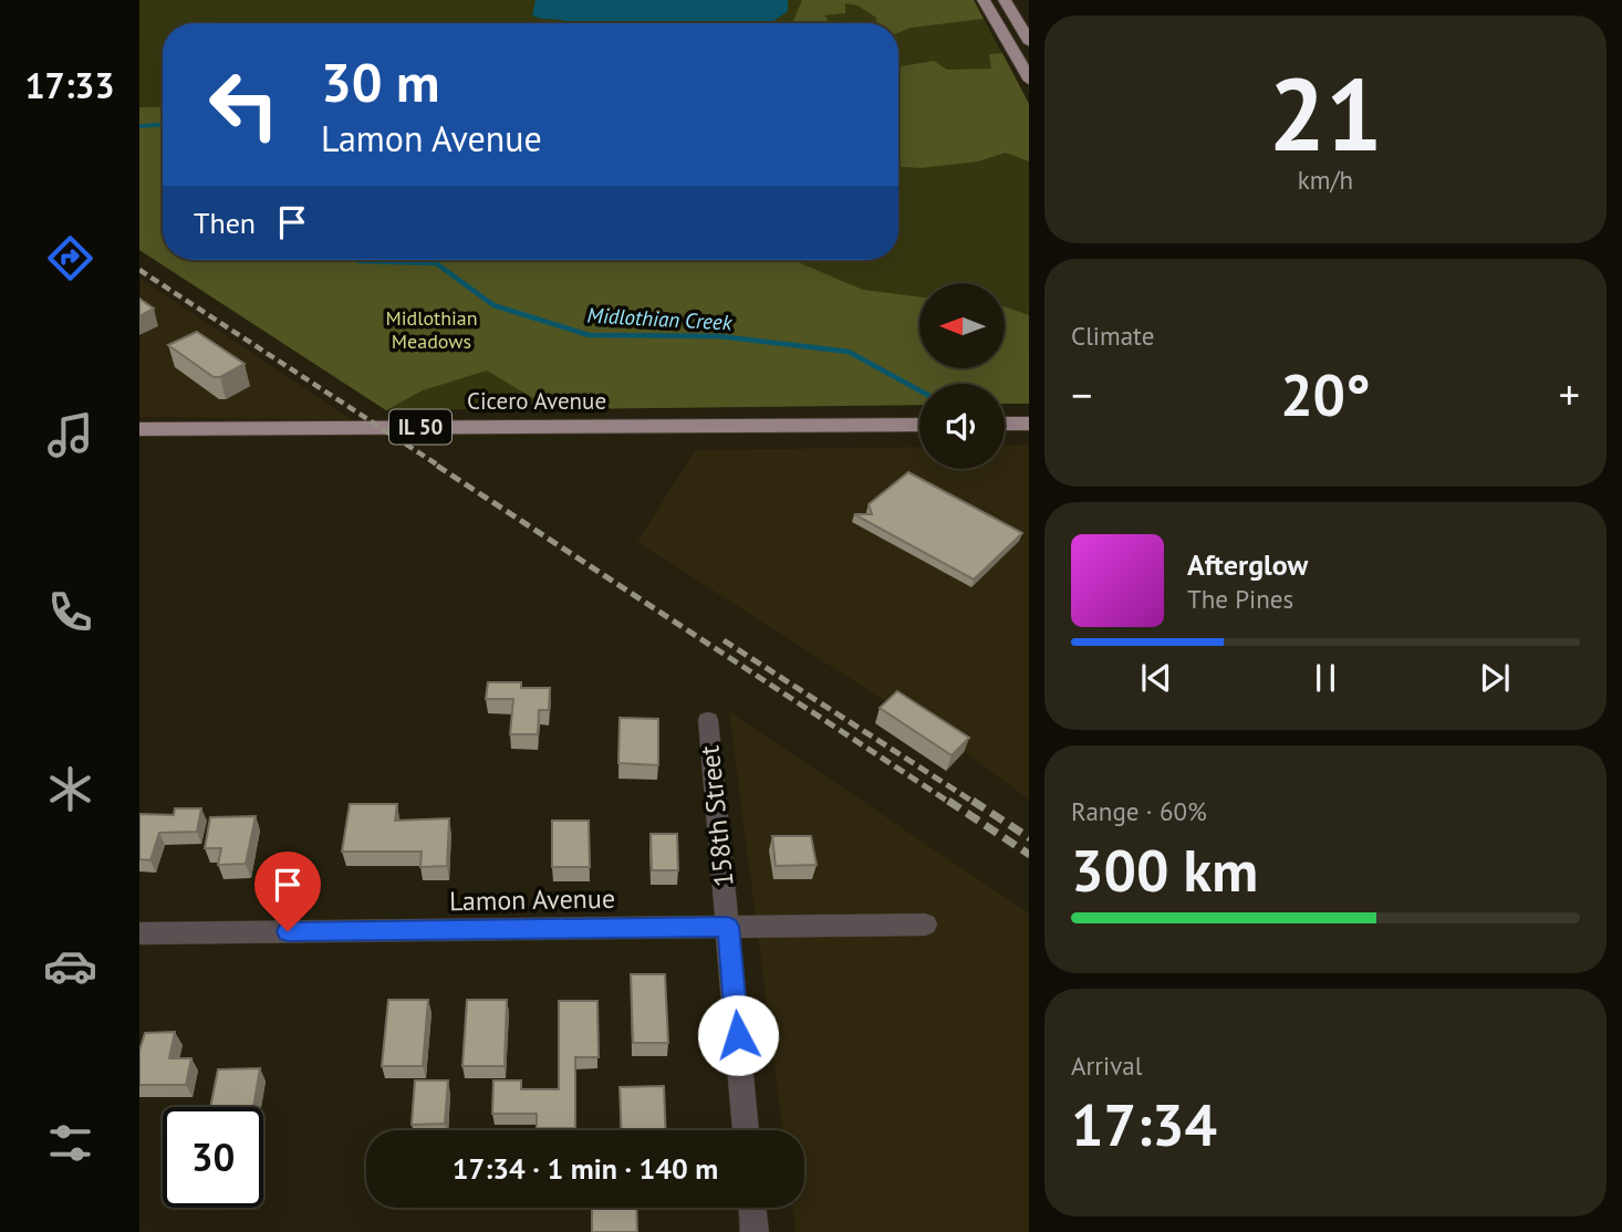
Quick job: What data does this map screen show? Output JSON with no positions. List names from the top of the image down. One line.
{"streets":{"main road":["Cicero Avenue","IL 50"],"street":["158th Street","Lamon Avenue"]},"crossings":[["158th Street","Lamon Avenue"]],"water":["Midlothian Creek"],"parks":["Midlothian Meadows"],"north":"left","page":{"tabs":"17:33","tile":[["21","km/h"],"Climate",["Range · 60%","300 km"],["Arrival","17:34"]],"turn":["30 m","Lamon Avenue"],"then":"Then","heat":["−","20°","+"],"song":["Afterglow","The Pines"],"limit":"30","trip":"17:34 · 1 min · 140 m"}}
